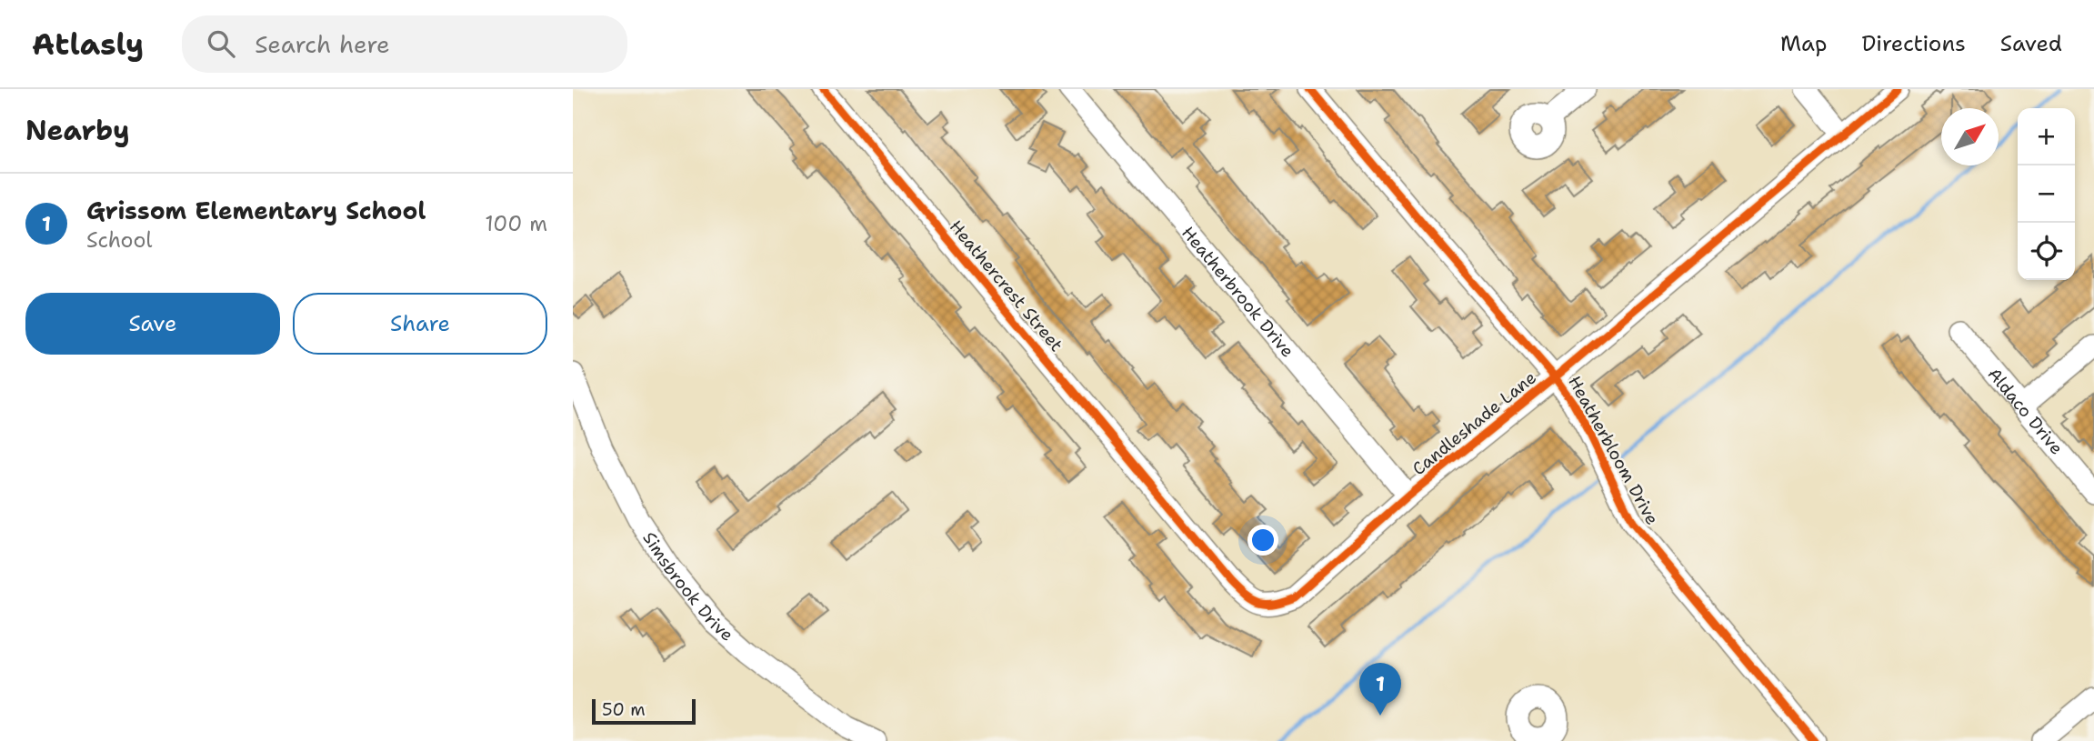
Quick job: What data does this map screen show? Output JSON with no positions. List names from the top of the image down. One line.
{"streets":{"street":["Heathercrest Street","Heatherbrook Drive","Aldaco Drive","Candleshade Lane","Heatherbloom Drive","Simsbrook Drive"]},"crossings":[["Heathercrest Street","Candleshade Lane"],["Heatherbrook Drive","Candleshade Lane"],["Candleshade Lane","Heatherbloom Drive"]],"scale_bar":"50 m","north":"top right","page":{"header":"Atlasly","search":"Search here","nav":["Map","Directions","Saved"],"heading":"Nearby","map_buttons":["+","−"],"list":[{"mark":"1","name":"Grissom Elementary School","note":"School","value":"100 m"}],"buttons":["Save","Share"],"pins":"1","scale":"50 m"}}
